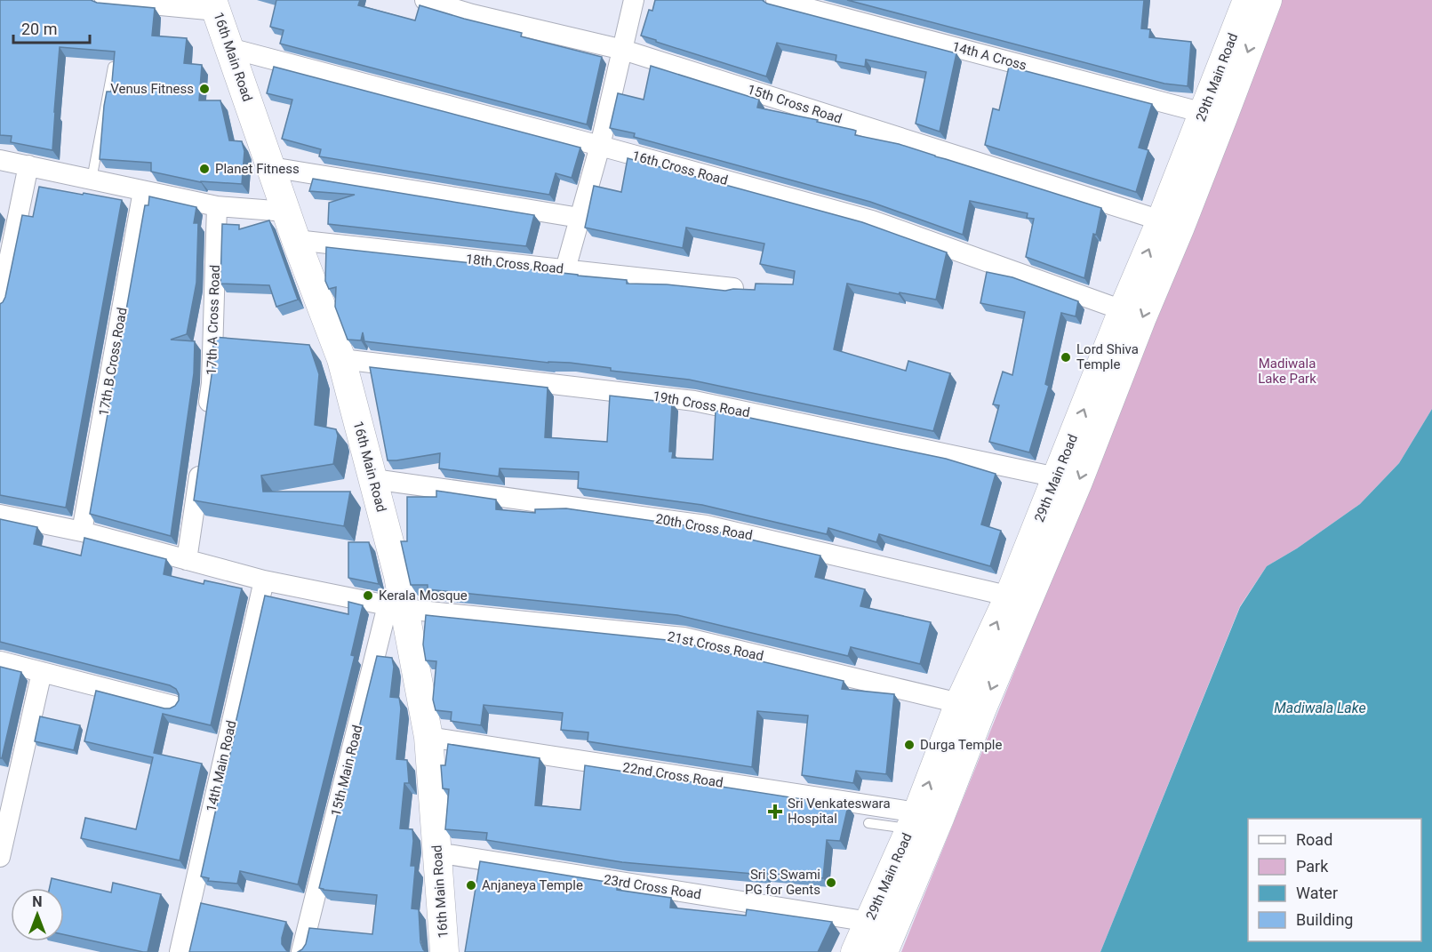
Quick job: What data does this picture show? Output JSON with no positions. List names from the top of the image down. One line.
{"streets":{"main road":["16th Main Road","29th Main Road"],"street":["14th A Cross","15th Cross Road","16th Cross Road","18th Cross Road","17th A Cross Road","17th B Cross Road","19th Cross Road","20th Cross Road","21st Cross Road","14th Main Road","15th Main Road","22nd Cross Road","23rd Cross Road"]},"crossings":[["14th A Cross","29th Main Road"],["16th Main Road","16th Cross Road"],["16th Main Road","18th Cross Road"],["16th Main Road","19th Cross Road"],["16th Main Road","20th Cross Road"],["16th Main Road","21st Cross Road"],["16th Main Road","15th Main Road"],["16th Main Road","22nd Cross Road"],["16th Main Road","23rd Cross Road"],["29th Main Road","15th Cross Road"],["29th Main Road","16th Cross Road"],["29th Main Road","19th Cross Road"],["29th Main Road","20th Cross Road"],["29th Main Road","21st Cross Road"],["29th Main Road","22nd Cross Road"],["29th Main Road","23rd Cross Road"],["17th B Cross Road","21st Cross Road"],["21st Cross Road","14th Main Road"],["21st Cross Road","15th Main Road"]],"water":["Madiwala Lake"],"parks":["Madiwala Lake Park"],"places":{"other":["Venus Fitness","Planet Fitness","Lord Shiva Temple","Kerala Mosque","Durga Temple","Sri S Swami PG for Gents","Anjaneya Temple"],"health":["Sri Venkateswara Hospital"]},"legend":["Road","Park","Water","Building"],"scale_bar":"20 m","north":"top"}
